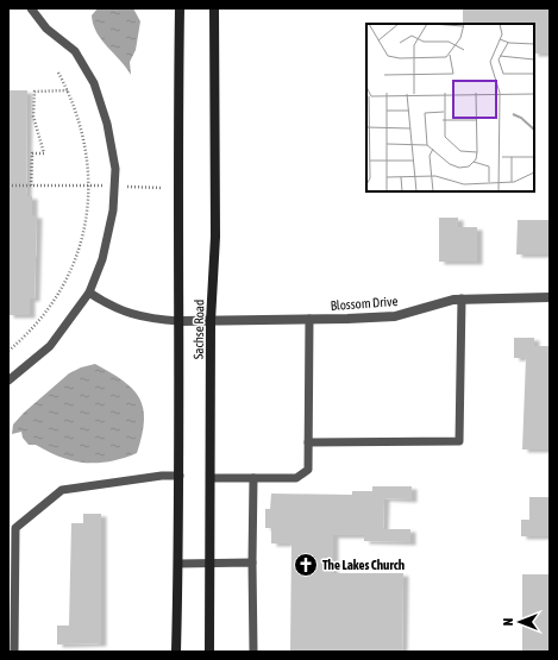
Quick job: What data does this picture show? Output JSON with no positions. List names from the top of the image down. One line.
{"streets":{"main road":["Sachse Road"],"street":["Blossom Drive"]},"crossings":[["Blossom Drive","Sachse Road"]],"places":{"church":["The Lakes Church"]},"north":"left"}
